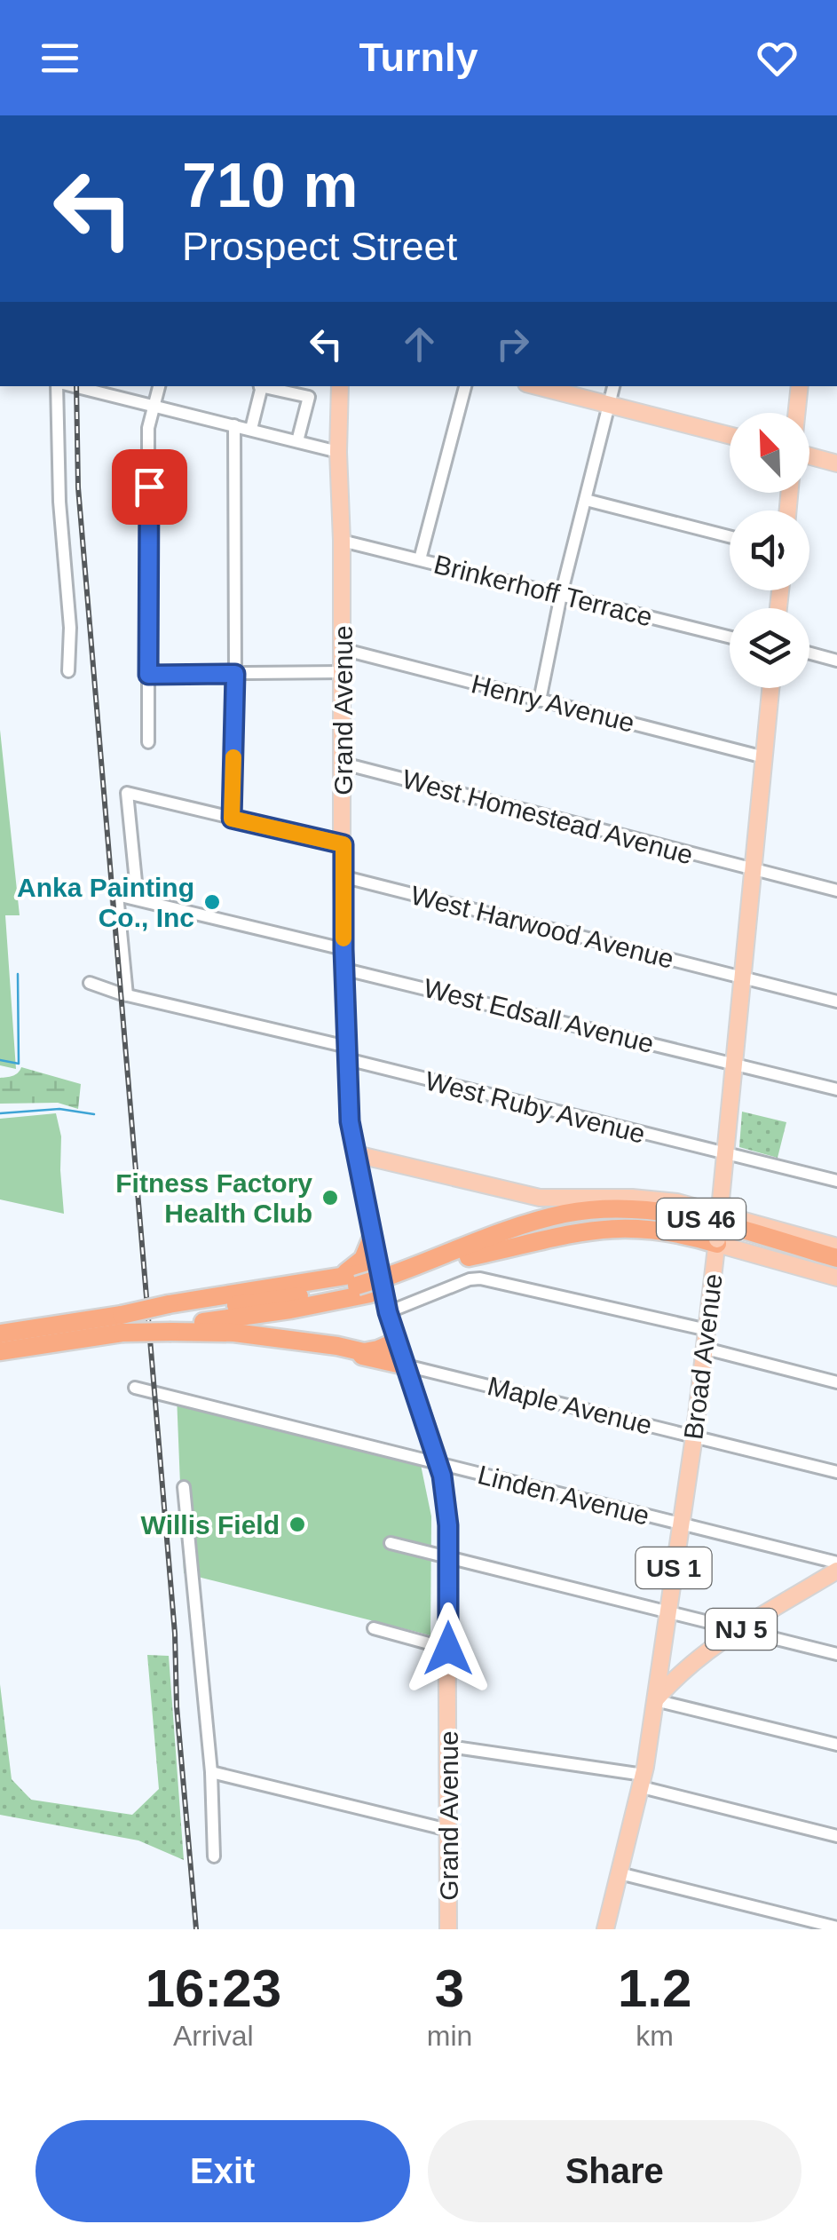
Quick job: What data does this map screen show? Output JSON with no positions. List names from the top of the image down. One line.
{"streets":{"highway":["US 46"],"main road":["Grand Avenue","Broad Avenue","US 1","NJ 5"],"street":["Brinkerhoff Terrace","Henry Avenue","West Homestead Avenue","West Harwood Avenue","West Edsall Avenue","West Ruby Avenue","Maple Avenue","Linden Avenue"]},"crossings":[["Brinkerhoff Terrace","Grand Avenue"],["Henry Avenue","Grand Avenue"],["Henry Avenue","Broad Avenue"],["Grand Avenue","West Homestead Avenue"],["Grand Avenue","West Harwood Avenue"],["Grand Avenue","West Edsall Avenue"],["Grand Avenue","West Ruby Avenue"],["Grand Avenue","US 46"],["Grand Avenue","Maple Avenue"],["Grand Avenue","Linden Avenue"],["West Homestead Avenue","Broad Avenue"],["West Harwood Avenue","Broad Avenue"],["West Edsall Avenue","Broad Avenue"],["West Ruby Avenue","Broad Avenue"],["Broad Avenue","Maple Avenue"],["Broad Avenue","Linden Avenue"],["Broad Avenue","NJ 5"]],"places":["Anka Painting Co., Inc","Fitness Factory Health Club","Willis Field"],"north":"top left","page":{"header":"Turnly","turn":["710 m","Prospect Street"],"eta":["16:23","Arrival","3","min","1.2","km"],"buttons":["Exit","Share"]}}
